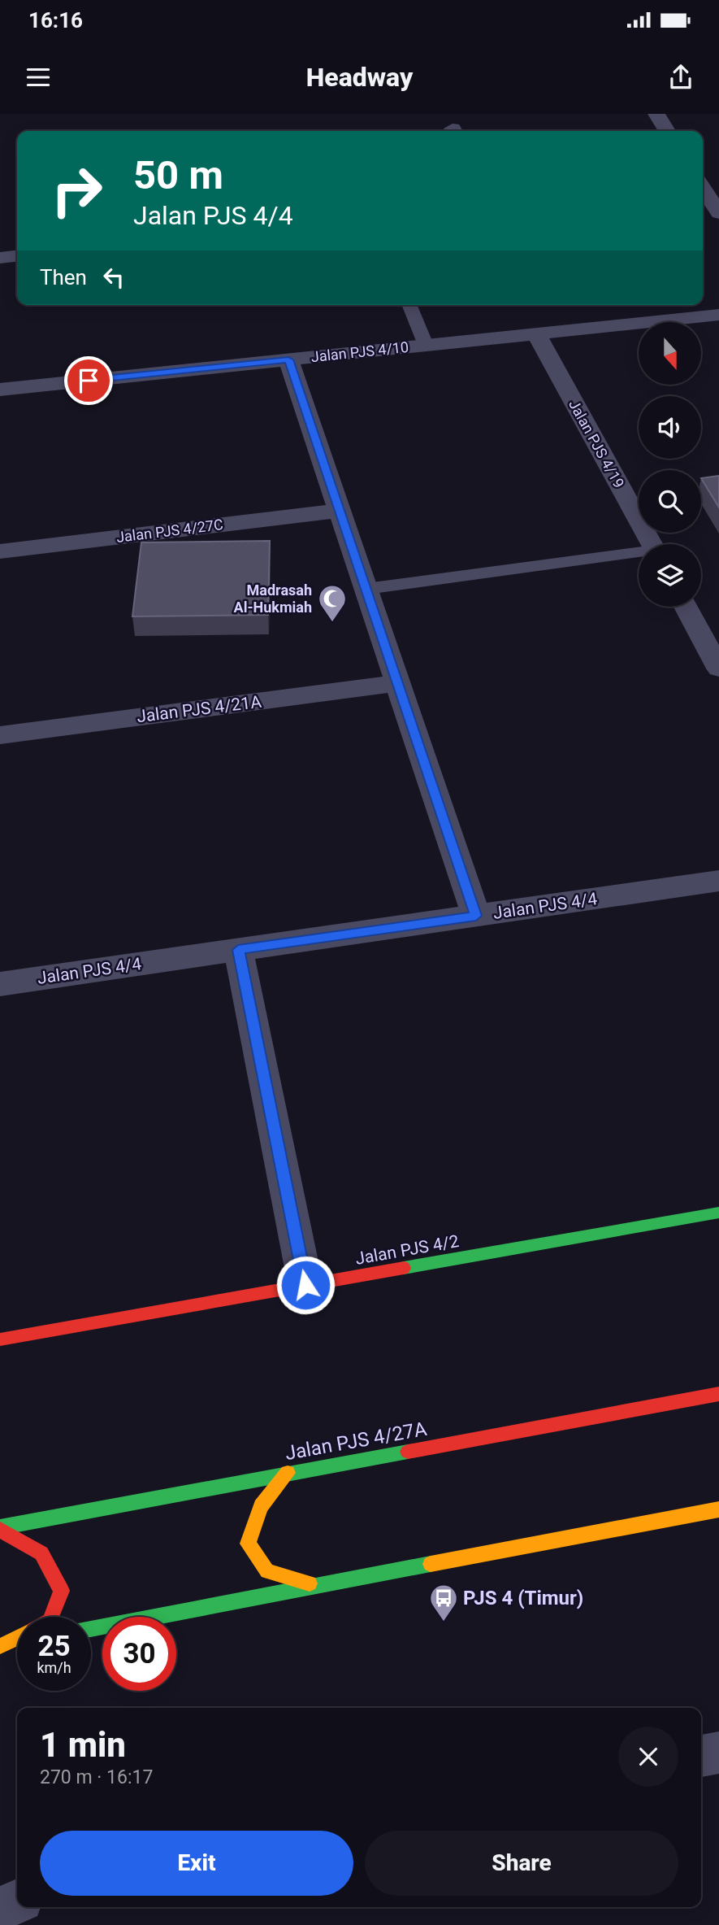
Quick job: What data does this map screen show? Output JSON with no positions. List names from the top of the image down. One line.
{"streets":{"main road":["Jalan PJS 4/2","Jalan PJS 4/27A"],"street":["Jalan PJS 4/10","Jalan PJS 4/19","Jalan PJS 4/27C","Jalan PJS 4/21A","Jalan PJS 4/4"]},"crossings":[["Jalan PJS 4/10","Jalan PJS 4/19"]],"places":{"mosque":["Madrasah Al-Hukmiah"],"bus stop":["PJS 4 (Timur)"]},"north":"bottom","page":{"status":"16:16","header":"Headway","turn":["50 m","Jalan PJS 4/4"],"then":"Then","speed":"25 km/h","limit":"30","heading":["1 min","270 m · 16:17"],"buttons":["Exit","Share"]}}
